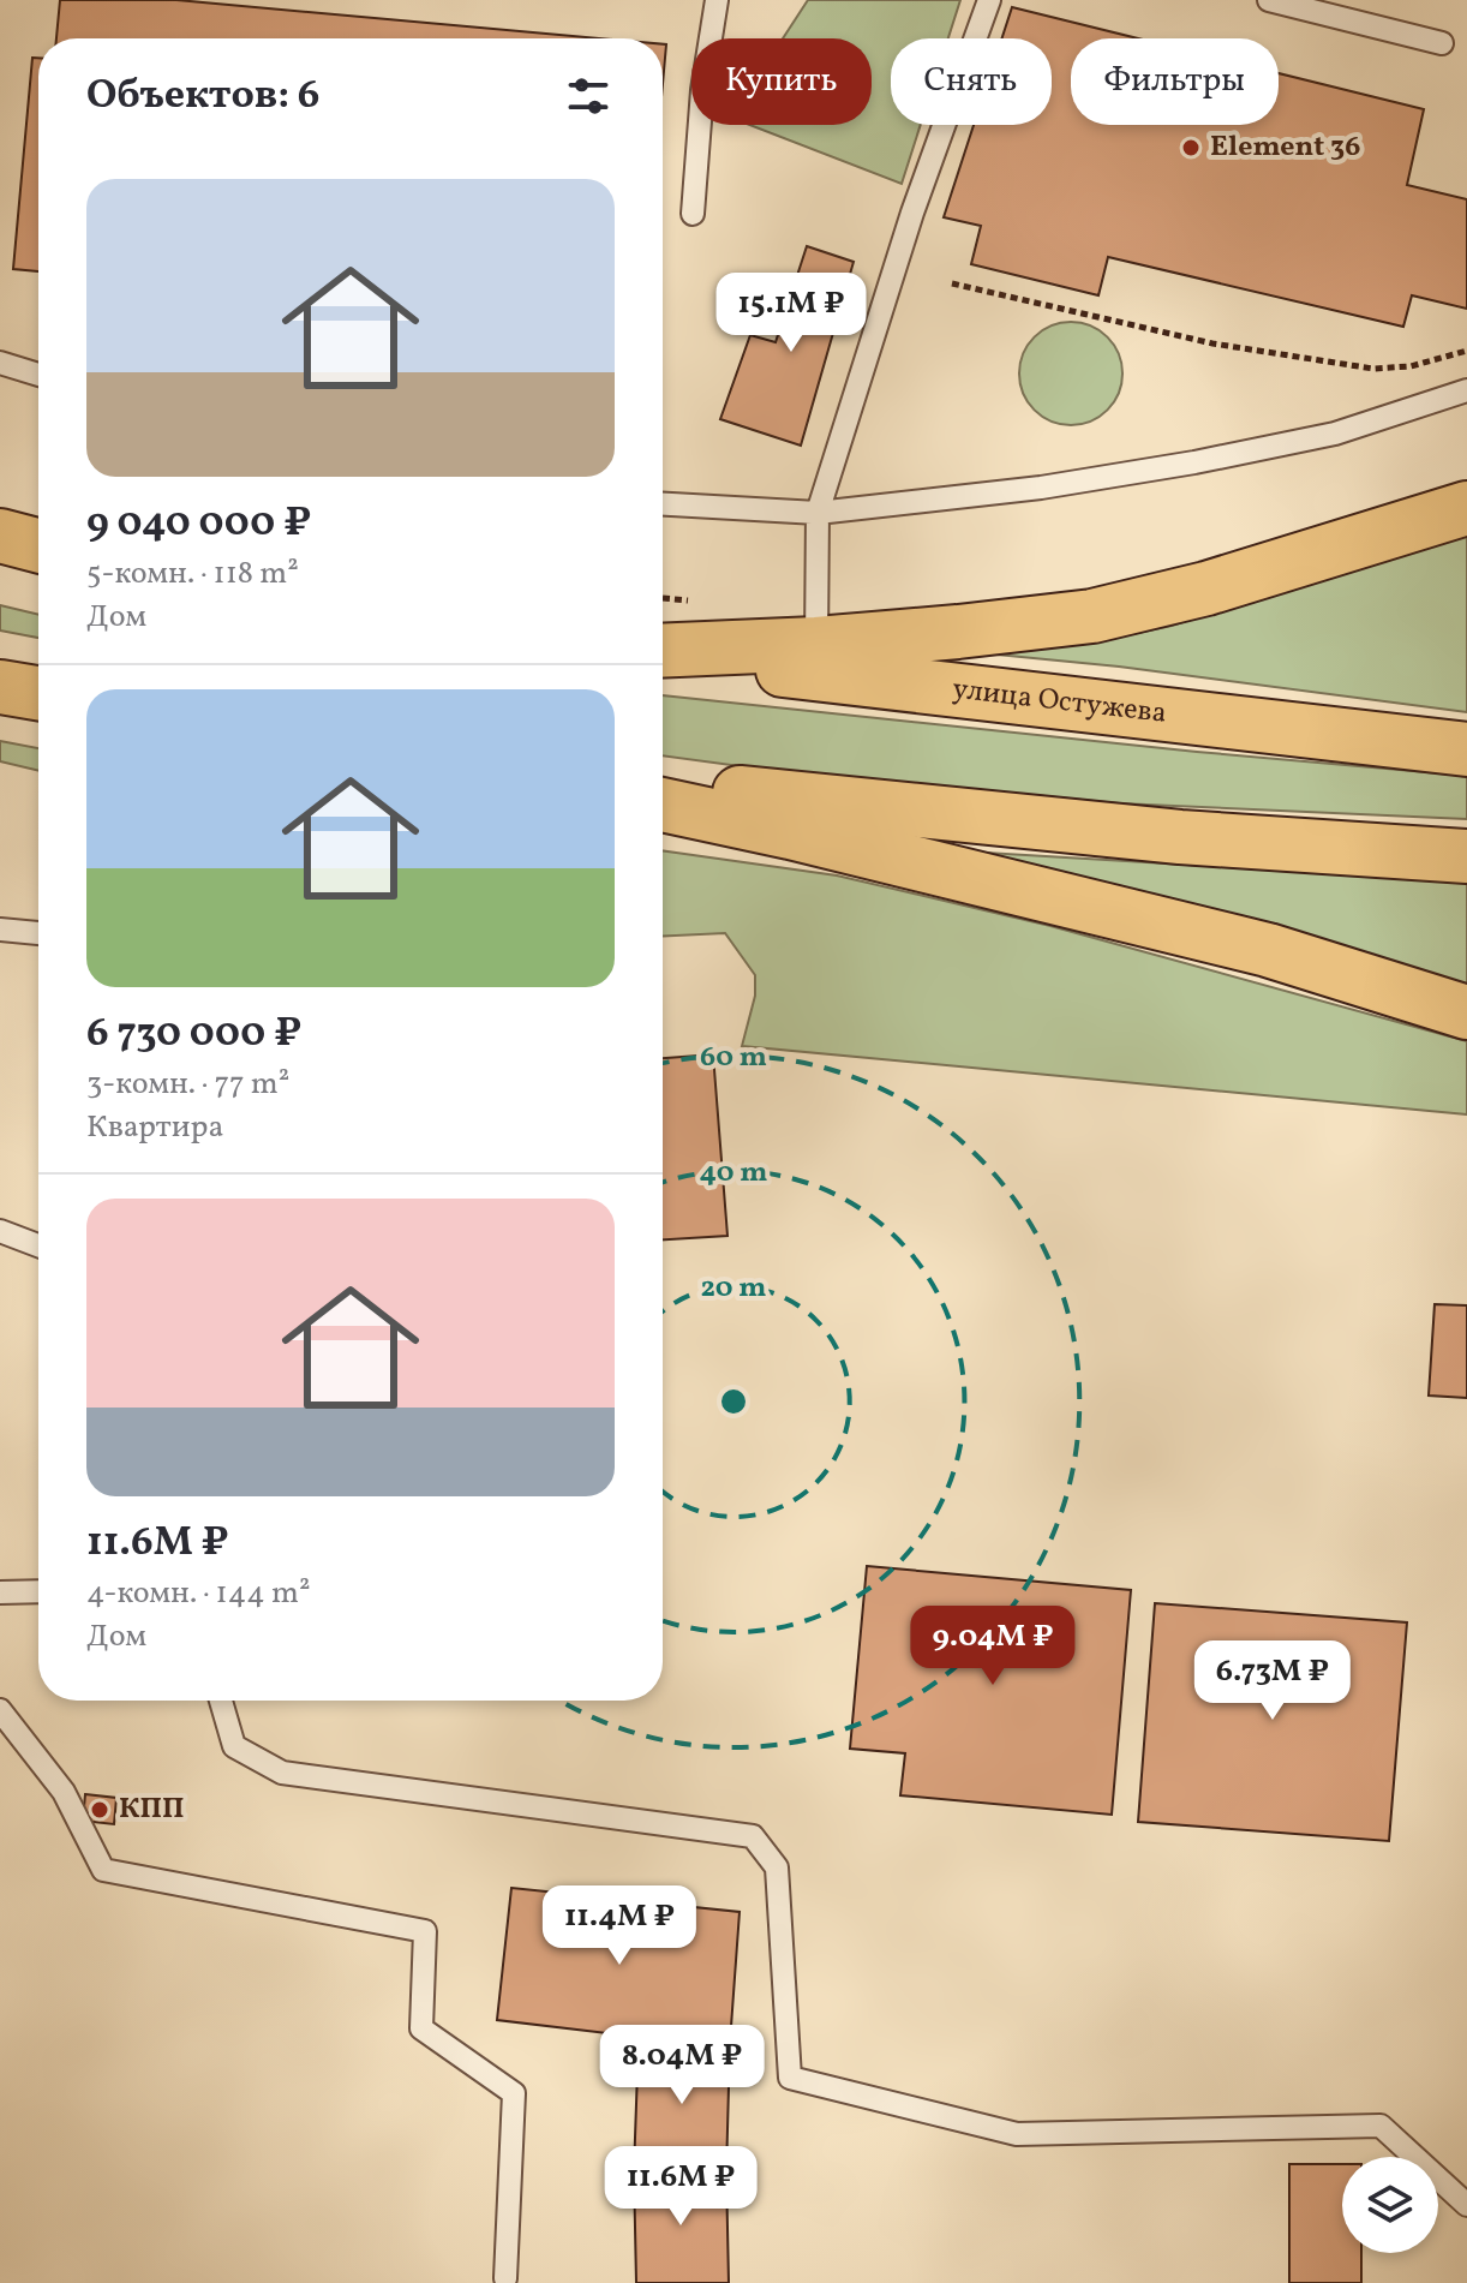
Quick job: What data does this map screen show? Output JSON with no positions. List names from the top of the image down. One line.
{"streets":{"main road":["улица Остужева"]},"places":["Element 36","КПП"],"page":{"chip":["Купить","Снять","Фильтры"],"heading":"Объектов: 6","list":[{"name":"9 040 000 ₽","note":"5-комн. · 118 m² · Дом"},{"name":"6 730 000 ₽","note":"3-комн. · 77 m² · Квартира"},{"name":"11.6M ₽","note":"4-комн. · 144 m² · Дом"}],"price":["15.1M ₽","9.04M ₽","6.73M ₽","11.4M ₽","8.04M ₽","11.6M ₽"]},"rings":["60 m","40 m","20 m"]}
